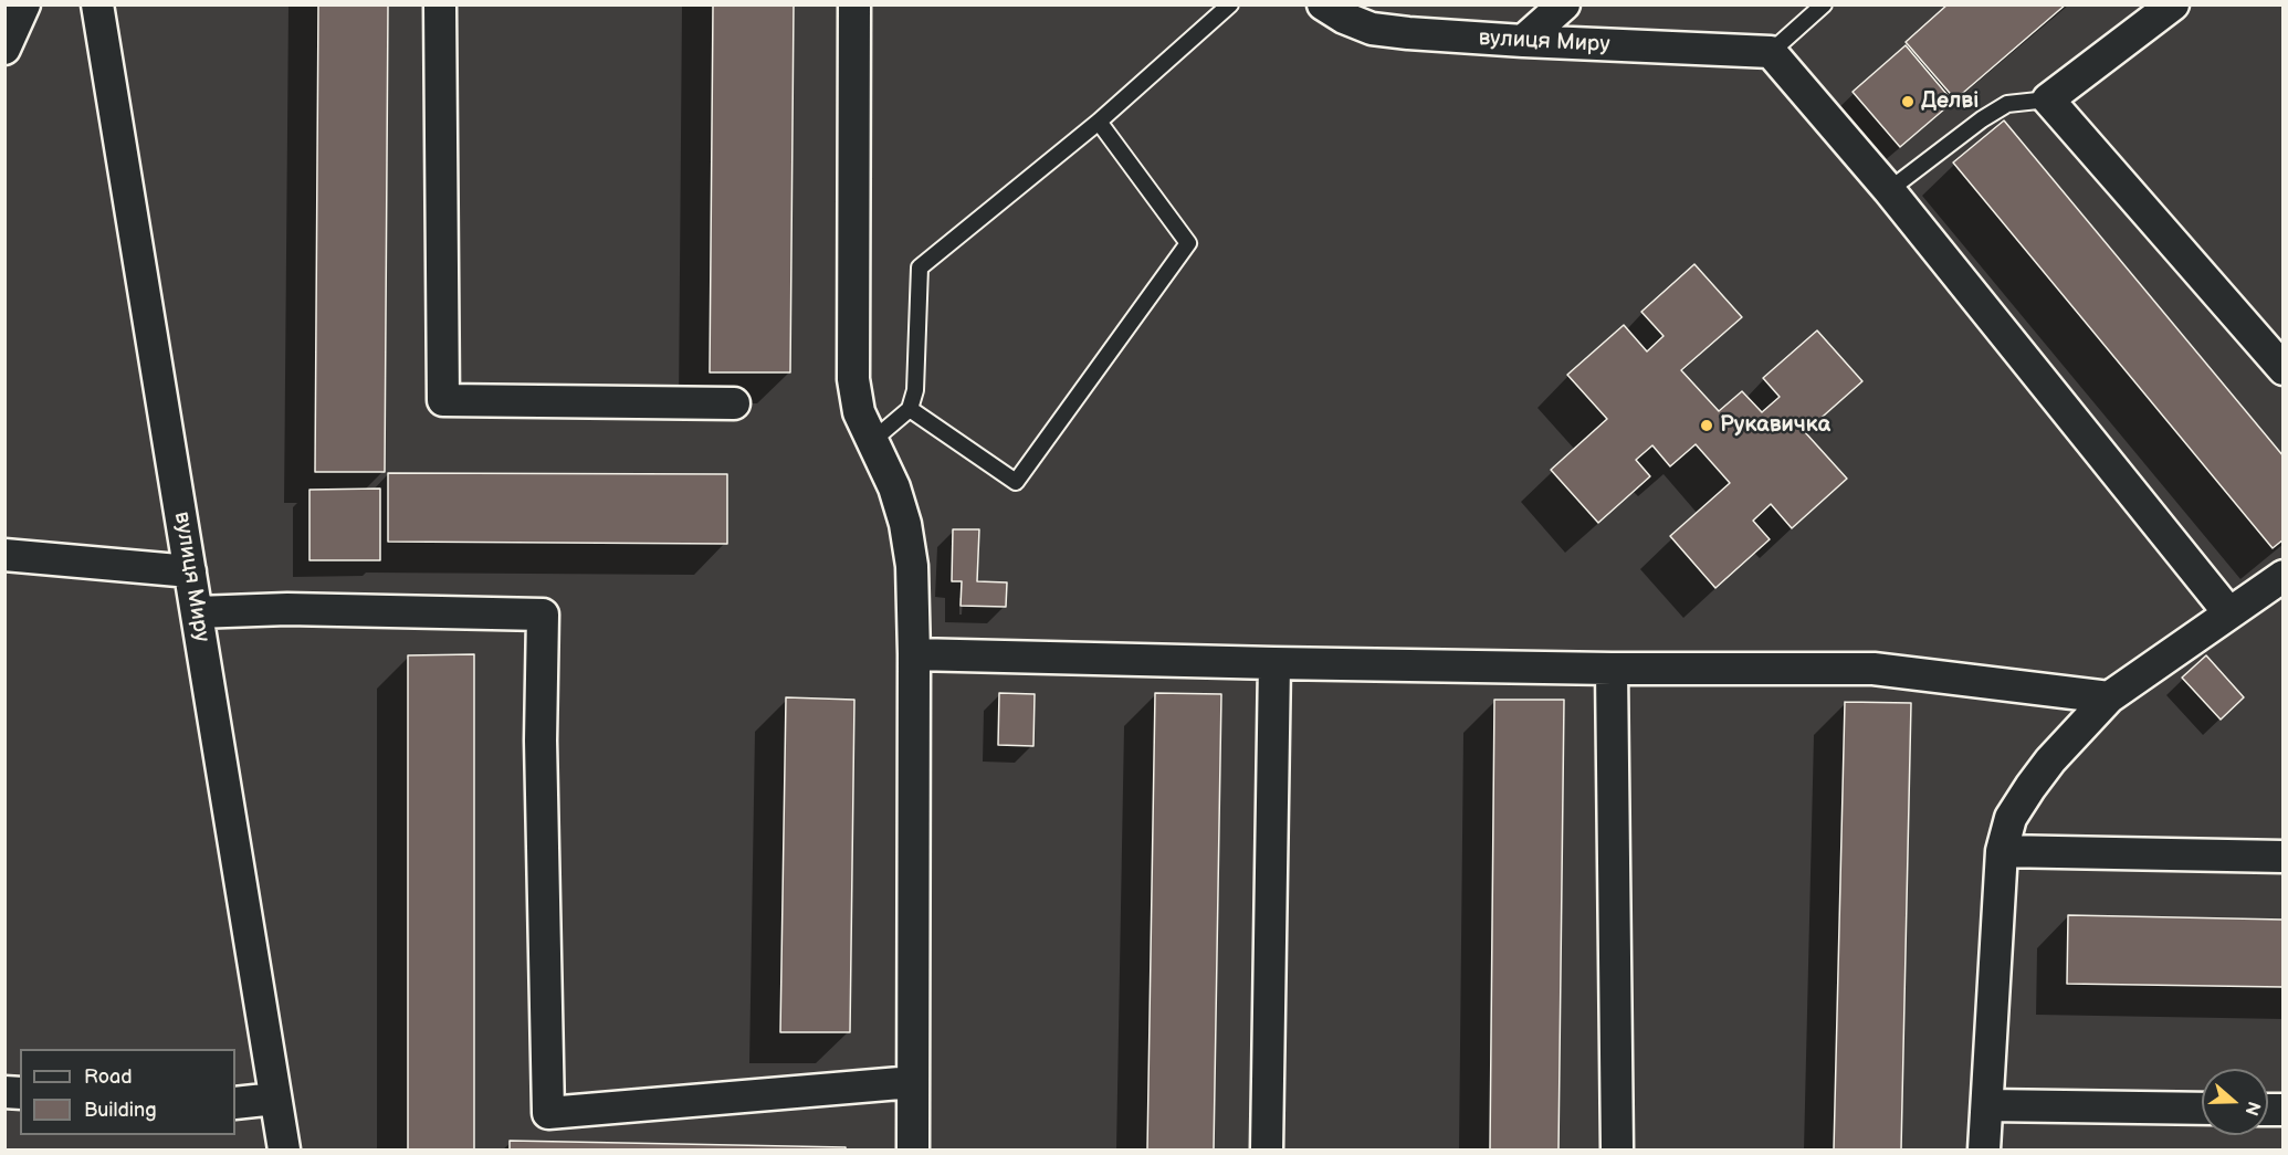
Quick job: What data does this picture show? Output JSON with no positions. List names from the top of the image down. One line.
{"streets":{"street":["вулиця Миру"]},"places":["Делві","Рукавичка"],"legend":["Road","Building"],"north":"right"}
